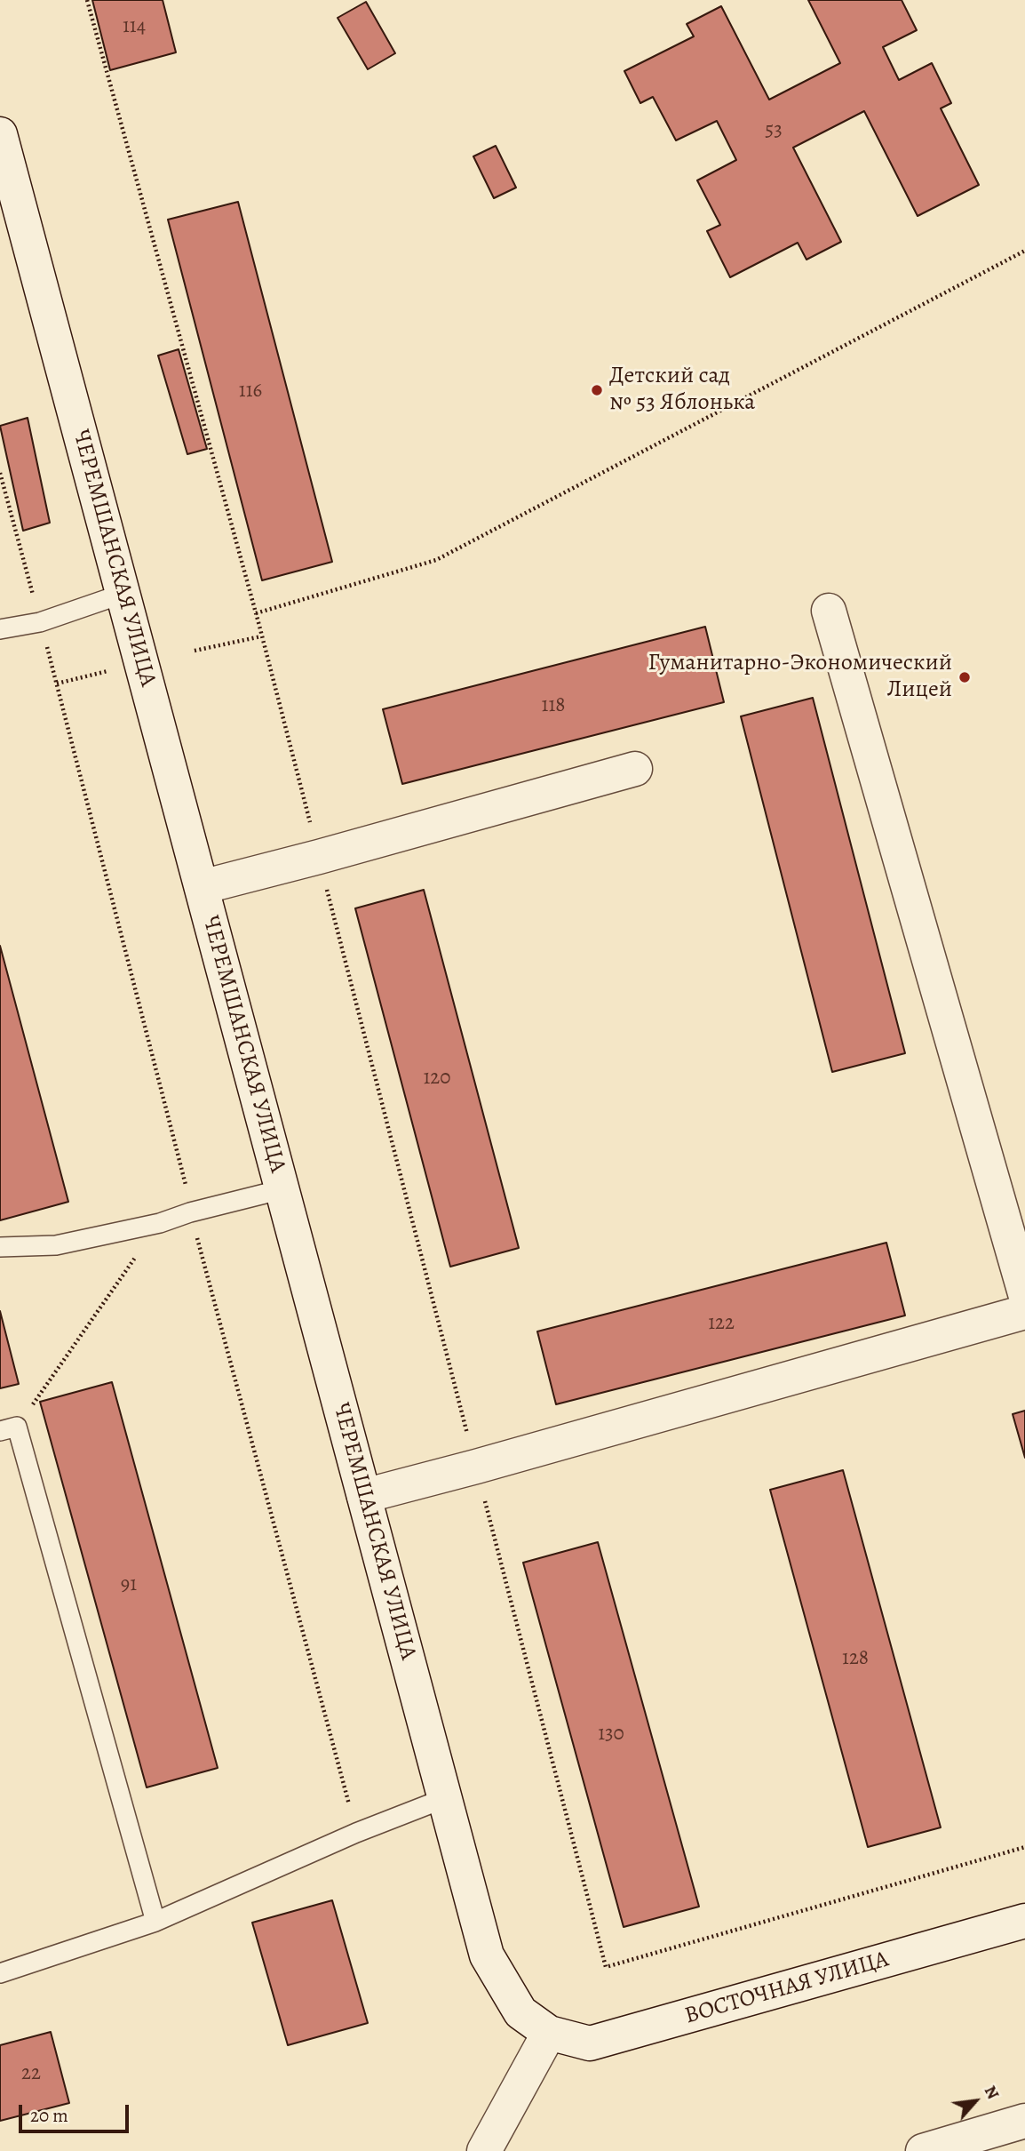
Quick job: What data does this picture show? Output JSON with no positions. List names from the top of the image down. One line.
{"streets":{"street":["ЧЕРЕМШАНСКАЯ УЛИЦА","ВОСТОЧНАЯ УЛИЦА"]},"crossings":[["ЧЕРЕМШАНСКАЯ УЛИЦА","ВОСТОЧНАЯ УЛИЦА"]],"places":["Детский сад № 53 Яблонька","Гуманитарно-Экономический Лицей"],"house_numbers":["114","53","116","118","120","122","91","128","130","22"],"scale_bar":"20 m","north":"top right"}
